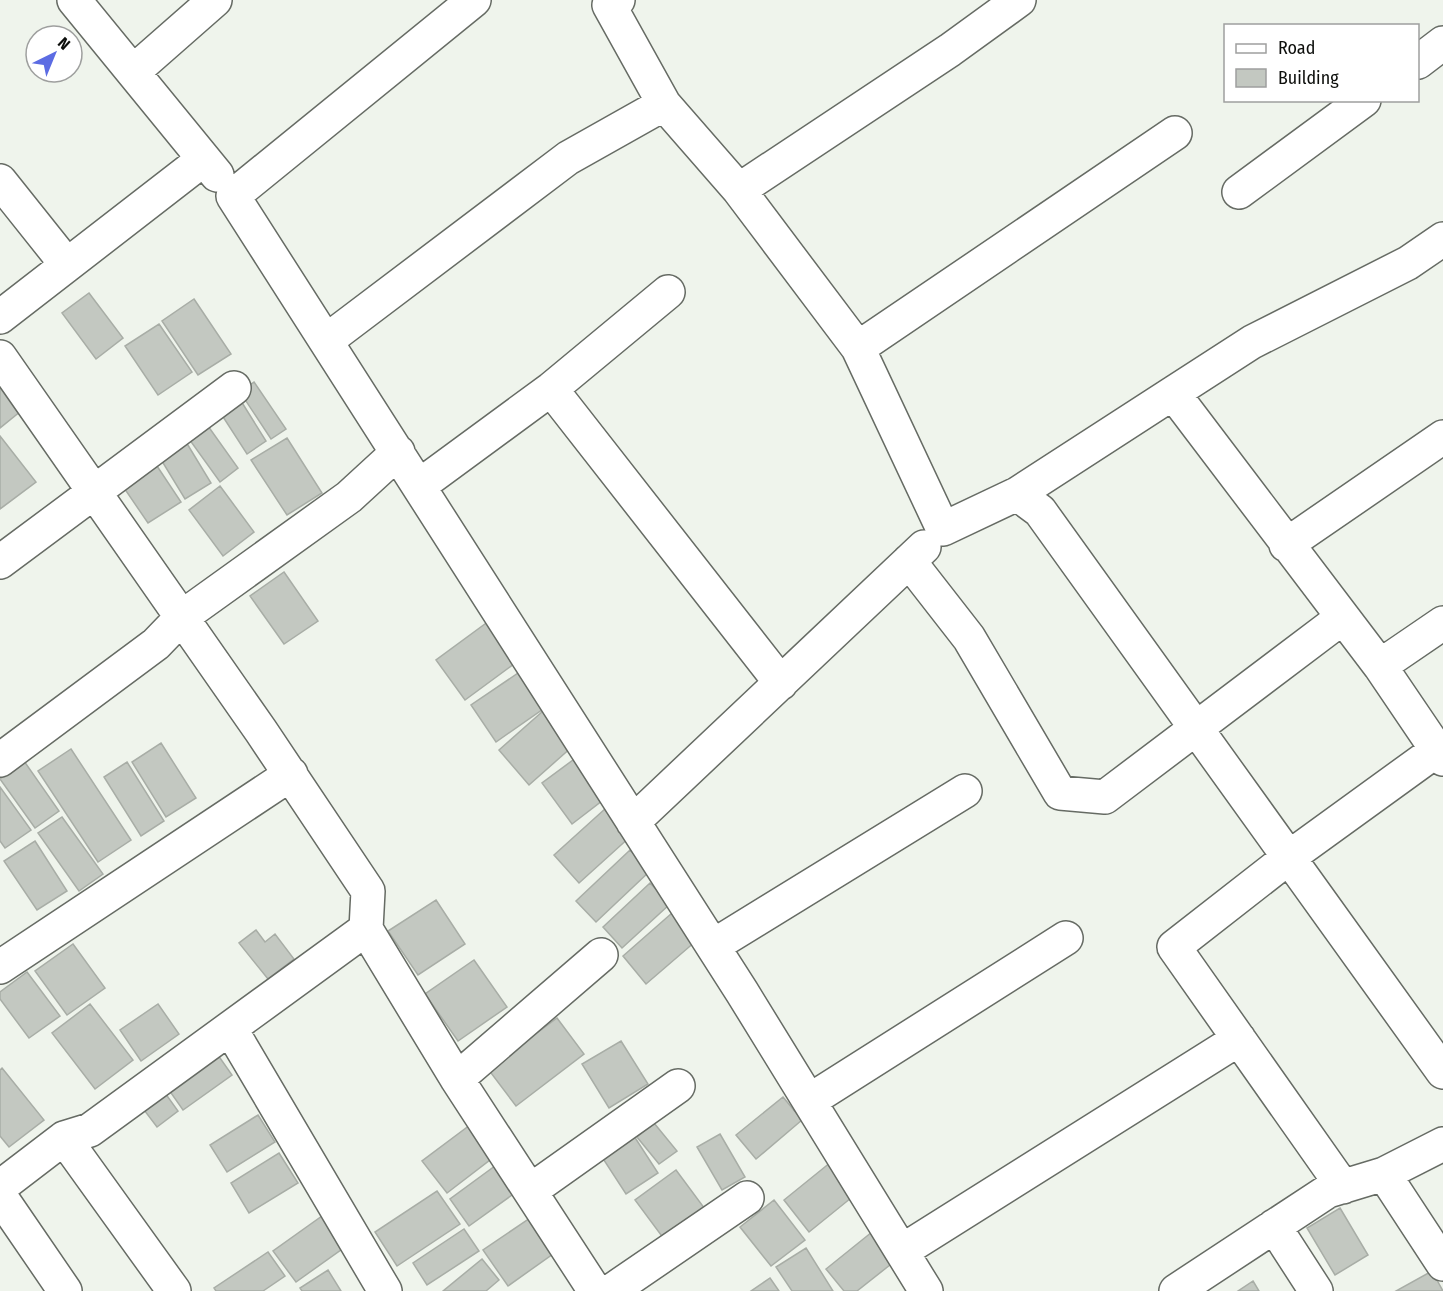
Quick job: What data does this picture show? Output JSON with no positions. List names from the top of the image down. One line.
{"legend":["Road","Building"],"north":"top right"}
